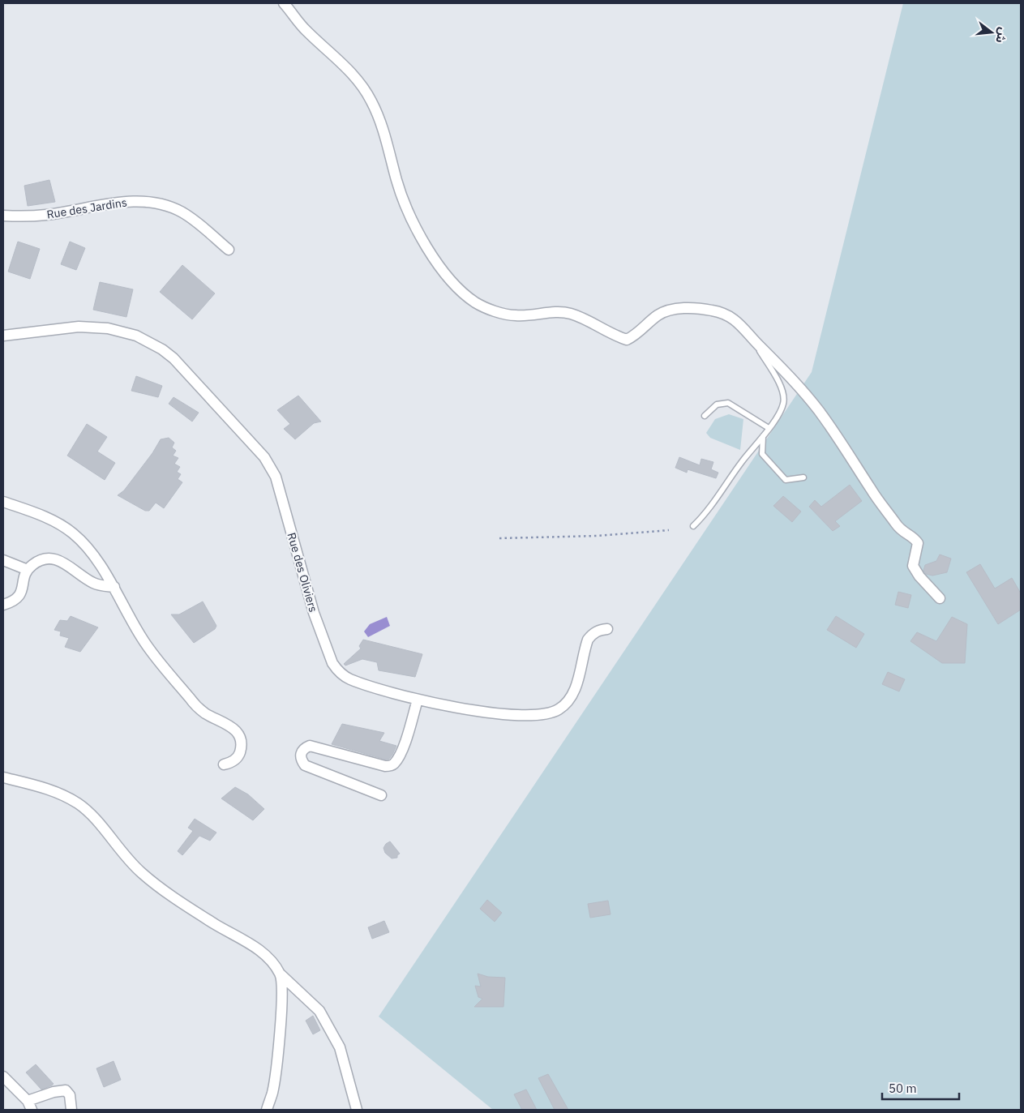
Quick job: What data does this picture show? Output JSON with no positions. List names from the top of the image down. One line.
{"streets":{"street":["Rue des Jardins","Rue des Oliviers"]},"scale_bar":"50 m","north":"right"}
